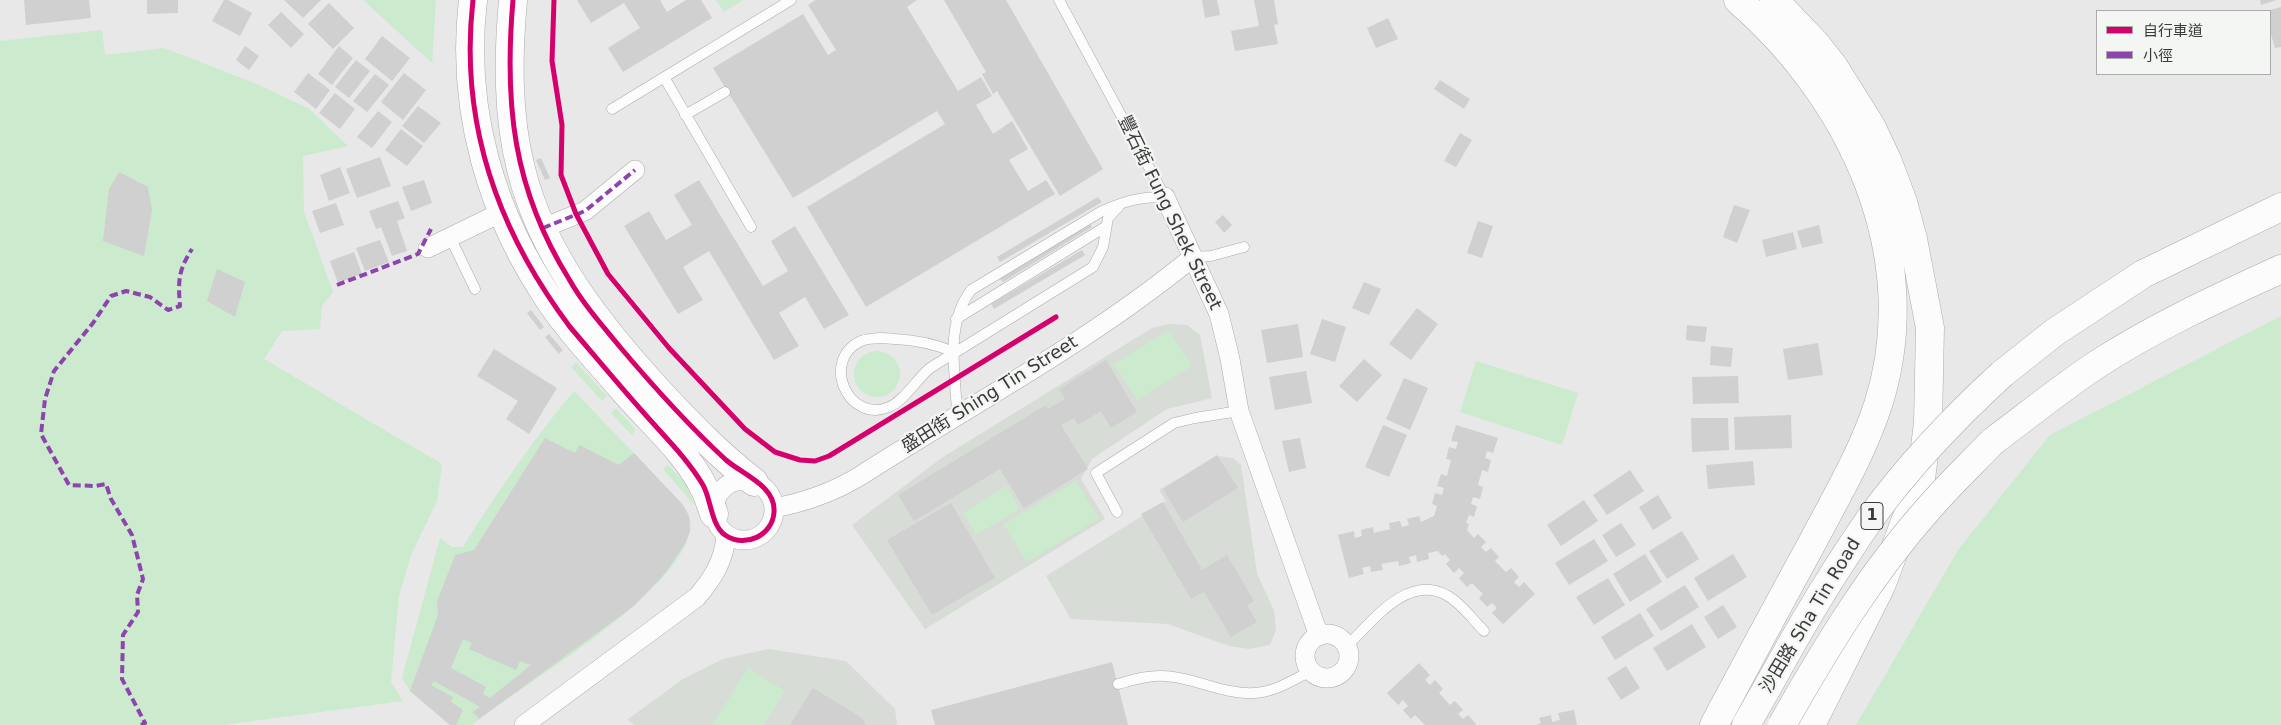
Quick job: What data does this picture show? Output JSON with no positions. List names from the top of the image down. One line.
{"streets":{"main road":["1","沙田路 Sha Tin Road"],"street":["豐石街 Fung Shek Street","盛田街 Shing Tin Street"]},"crossings":[["豐石街 Fung Shek Street","盛田街 Shing Tin Street"]],"legend":["自行車道","小徑"]}
